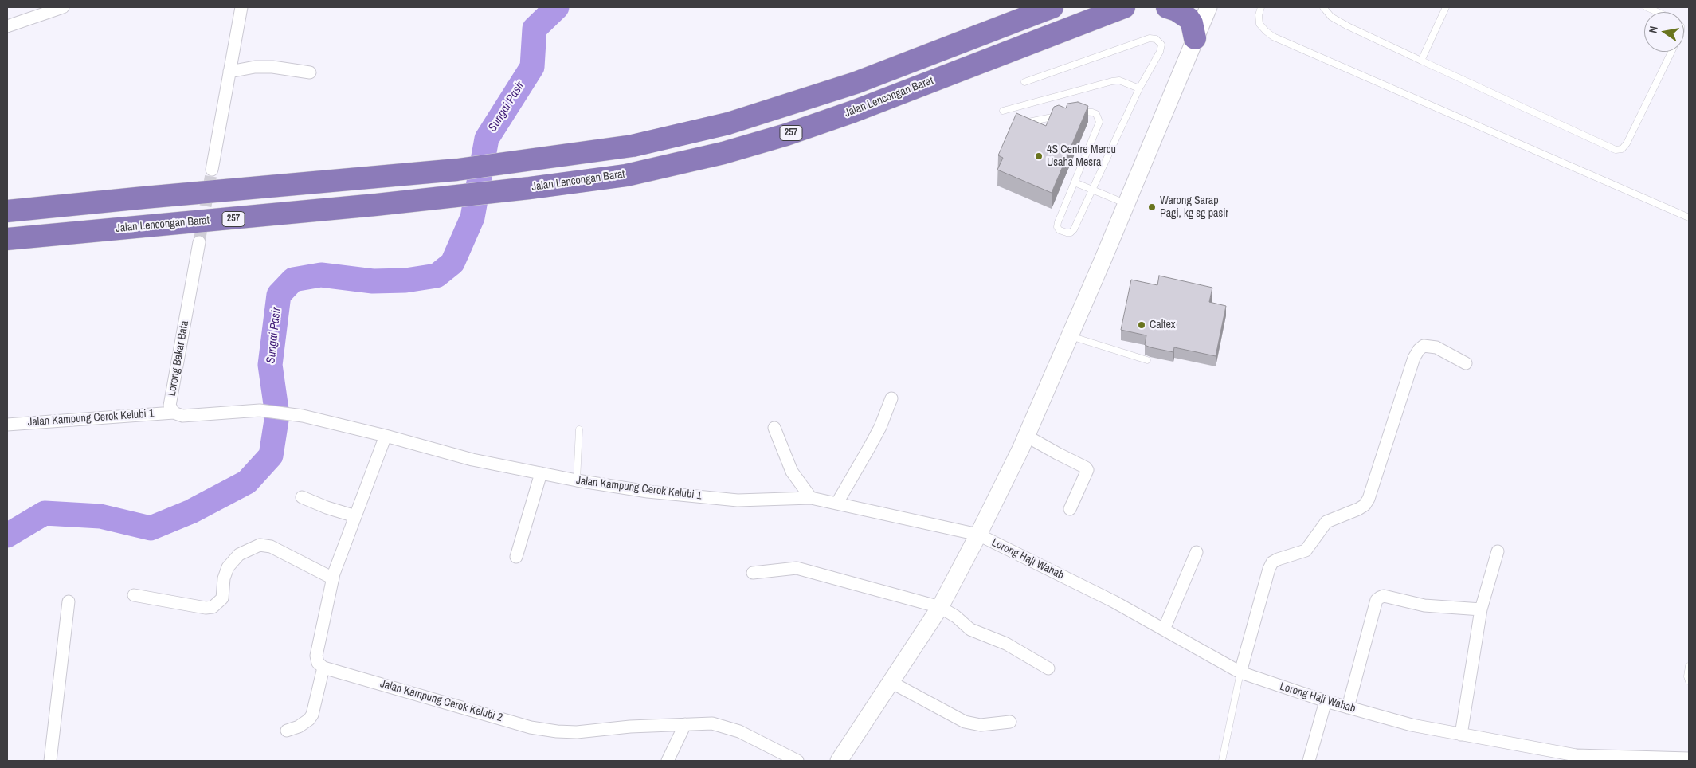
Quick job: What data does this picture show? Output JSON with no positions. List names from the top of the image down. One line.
{"streets":{"highway":["Jalan Lencongan Barat","257"],"street":["Lorong Bakar Bata","Jalan Kampung Cerok Kelubi 1","Lorong Haji Wahab","Jalan Kampung Cerok Kelubi 2"]},"crossings":[["Lorong Bakar Bata","Jalan Kampung Cerok Kelubi 1"],["Jalan Kampung Cerok Kelubi 1","Lorong Haji Wahab"]],"water":["Sungai Pasir"],"places":["4S Centre Mercu Usaha Mesra","Warong Sarap Pagi, kg sg pasir","Caltex"],"north":"left"}
